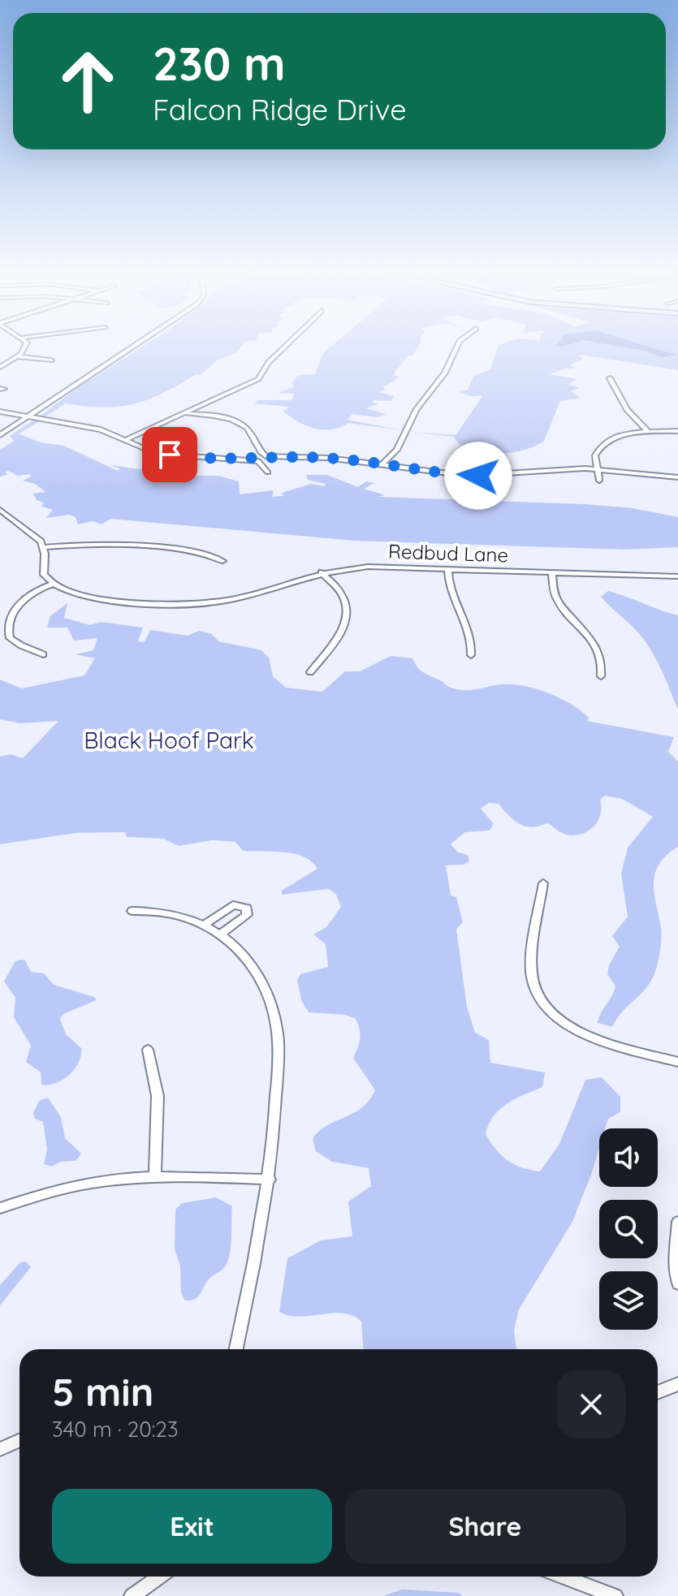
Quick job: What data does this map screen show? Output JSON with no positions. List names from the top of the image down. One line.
{"streets":{"street":["Redbud Lane"]},"parks":["Black Hoof Park"],"page":{"turn":["230 m","Falcon Ridge Drive"],"heading":["5 min","340 m · 20:23"],"buttons":["Exit","Share"]}}
